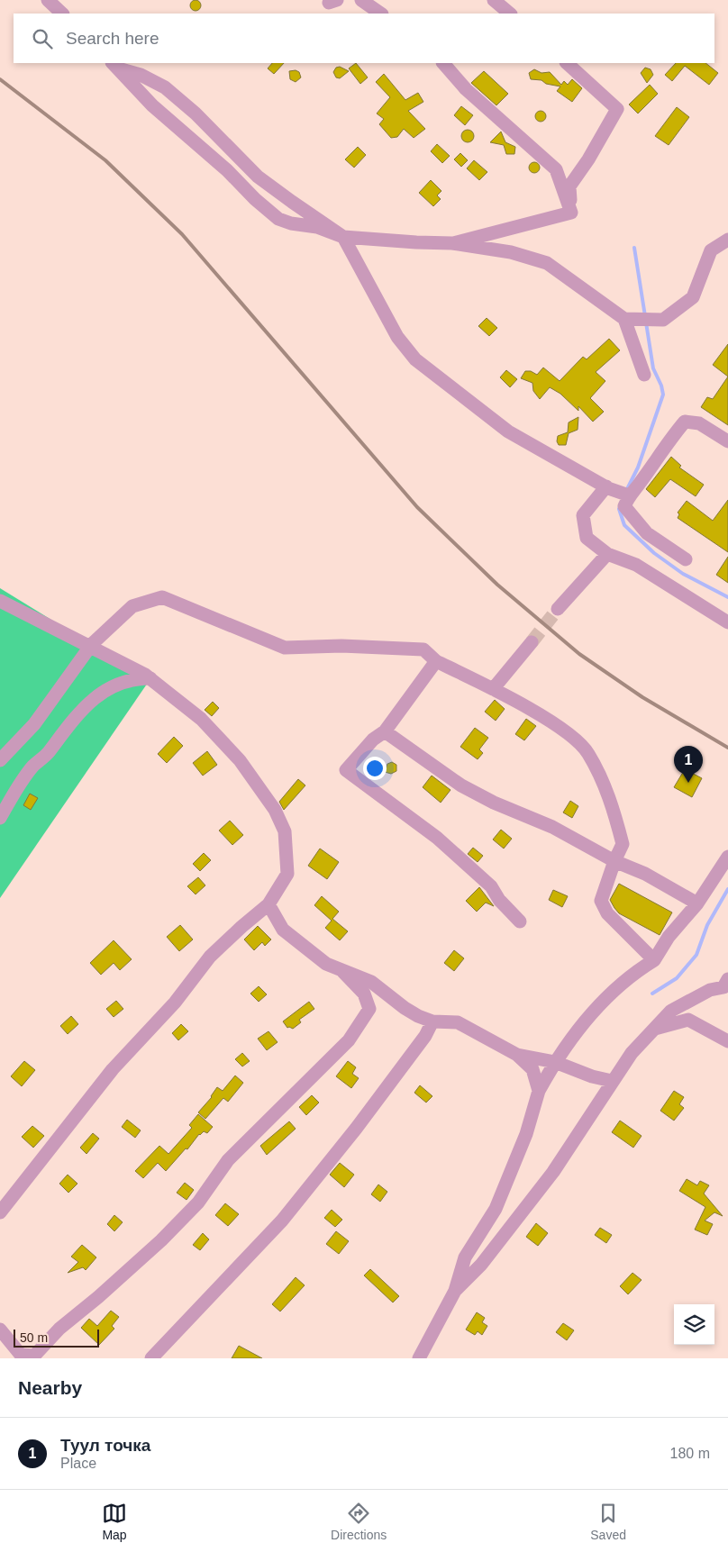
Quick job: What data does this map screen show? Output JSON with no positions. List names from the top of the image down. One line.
{"scale_bar":"50 m","page":{"search":"Search here","pins":"1","scale":"50 m","heading":"Nearby","list":[{"mark":"1","name":"Туул точка","note":"Place","value":"180 m"}],"nav":["Map","Directions","Saved"]}}
